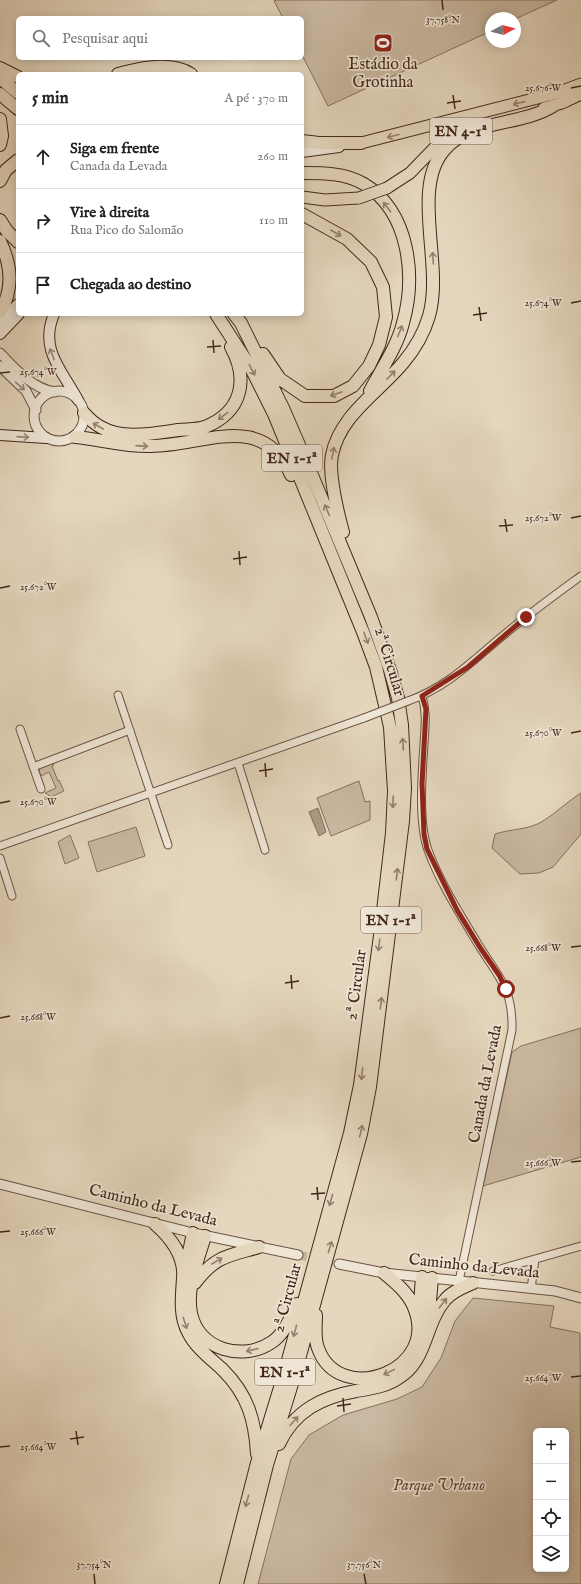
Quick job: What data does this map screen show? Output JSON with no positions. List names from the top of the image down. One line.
{"streets":{"highway":["EN 1-1ª","2ª Circular"],"main road":["EN 4-1ª"],"street":["Canada da Levada","Caminho da Levada"]},"crossings":[["Canada da Levada","Caminho da Levada"]],"parks":["Parque Urbano"],"places":{"sports":["Estádio da Grotinha"]},"north":"right","page":{"search":"Pesquisar aqui","heading":["5 min","A pé · 370 m"],"list":[["Siga em frente","Canada da Levada","260 m"],["Vire à direita","Rua Pico do Salomão","110 m"],"Chegada ao destino"],"map_buttons":["+","−"]},"coordinates":["37.758°N","25.676°W","25.674°W","25.672°W","25.670°W","25.668°W","25.666°W","25.664°W","37.754°N","37.756°N"]}
